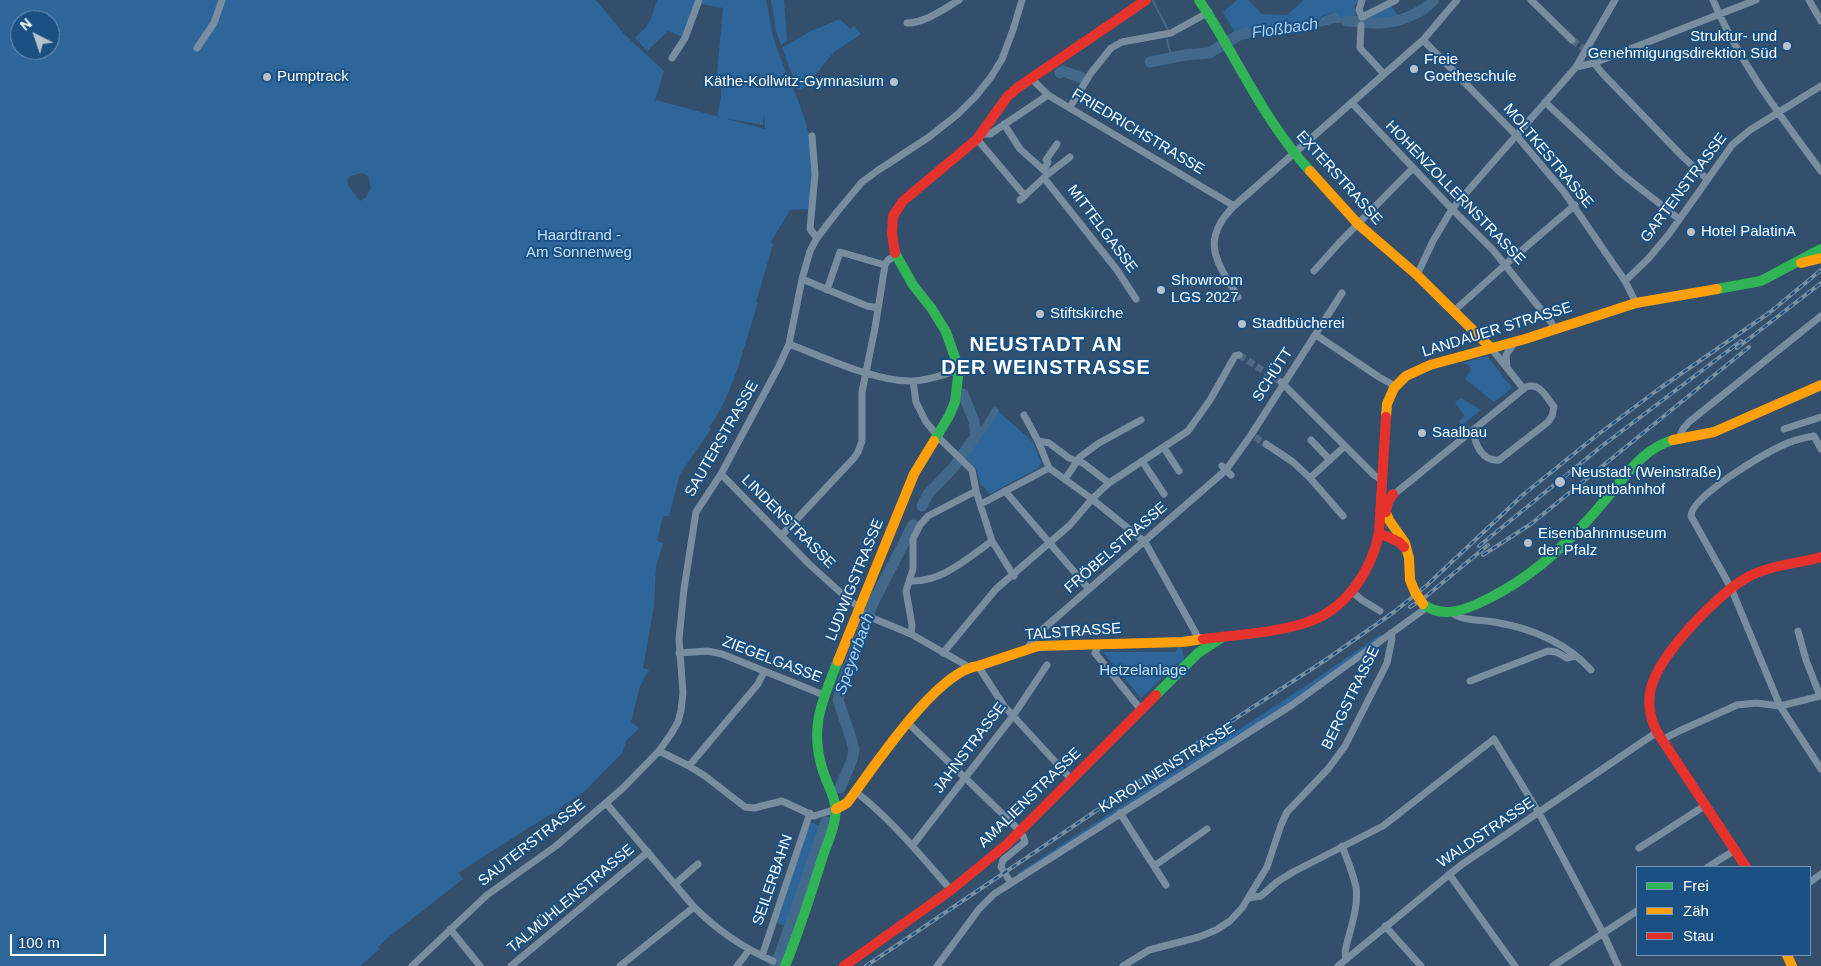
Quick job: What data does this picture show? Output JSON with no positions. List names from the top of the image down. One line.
{"streets":{"main road":["EXTERSTRASSE","LANDAUER STRASSE","LUDWIGSTRASSE","TALSTRASSE","AMALIENSTRASSE"],"street":["FRIEDRICHSTRASSE","MOLTKESTRASSE","GARTENSTRASSE","HOHENZOLLERNSTRASSE","MITTELGASSE","SCHÜTT","SAUTERSTRASSE","LINDENSTRASSE","FRÖBELSTRASSE","ZIEGELGASSE","BERGSTRASSE","JAHNSTRASSE","KAROLINENSTRASSE","WALDSTRASSE","SEILERBAHN","TALMÜHLENSTRASSE"]},"crossings":[["MOLTKESTRASSE","GARTENSTRASSE"],["MOLTKESTRASSE","LANDAUER STRASSE"],["EXTERSTRASSE","LANDAUER STRASSE"],["HOHENZOLLERNSTRASSE","LANDAUER STRASSE"],["SCHÜTT","FRÖBELSTRASSE"],["SAUTERSTRASSE","LINDENSTRASSE"],["SAUTERSTRASSE","ZIEGELGASSE"],["LINDENSTRASSE","LUDWIGSTRASSE"],["LINDENSTRASSE","TALSTRASSE"],["FRÖBELSTRASSE","TALSTRASSE"],["LUDWIGSTRASSE","TALSTRASSE"],["LUDWIGSTRASSE","ZIEGELGASSE"],["TALSTRASSE","AMALIENSTRASSE"],["BERGSTRASSE","KAROLINENSTRASSE"]],"districts":["NEUSTADT AN DER WEINSTRASSE"],"water":["Floßbach","Speyerbach"],"parks":["Haardtrand - Am Sonnenweg","Hetzelanlage"],"places":["Struktur- und Genehmigungsdirektion Süd","Freie Goetheschule","Pumptrack","Käthe-Kollwitz-Gymnasium","Hotel PalatinA","Showroom LGS 2027","Stiftskirche","Stadtbücherei","Saalbau","Neustadt (Weinstraße) Hauptbahnhof","Eisenbahnmuseum der Pfalz"],"legend":["Frei","Zäh","Stau"],"scale_bar":"100 m","north":"top left"}
